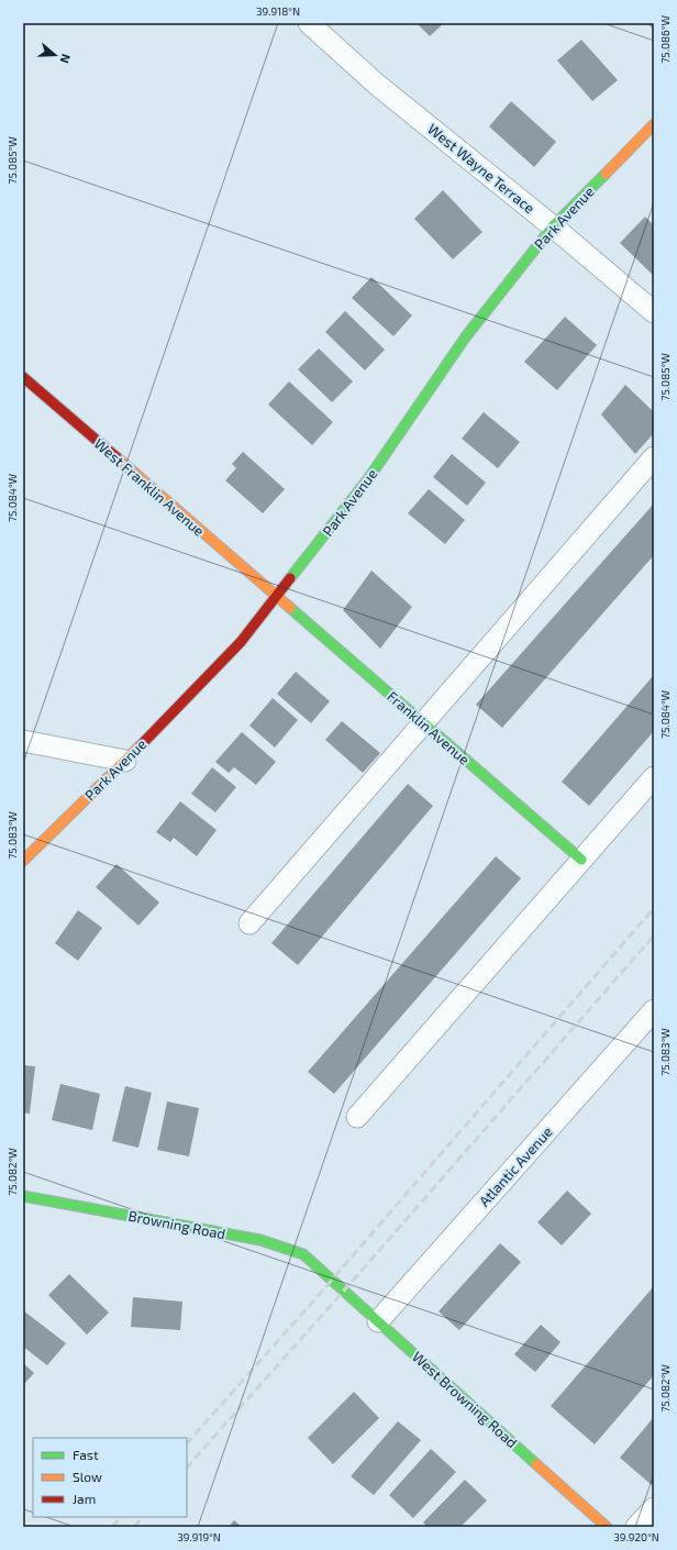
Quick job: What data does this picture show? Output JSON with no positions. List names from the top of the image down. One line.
{"streets":{"street":["West Wayne Terrace","Park Avenue","West Franklin Avenue","Franklin Avenue","Atlantic Avenue","Browning Road","West Browning Road"]},"crossings":[["West Wayne Terrace","Park Avenue"],["Park Avenue","West Franklin Avenue"],["Park Avenue","Franklin Avenue"],["West Franklin Avenue","Franklin Avenue"],["Atlantic Avenue","West Browning Road"],["Browning Road","West Browning Road"]],"legend":["Fast","Slow","Jam"],"north":"right","coordinates":["39.918°N","75.086°W","75.085°W","75.084°W","75.083°W","75.082°W","39.919°N","39.920°N"]}
